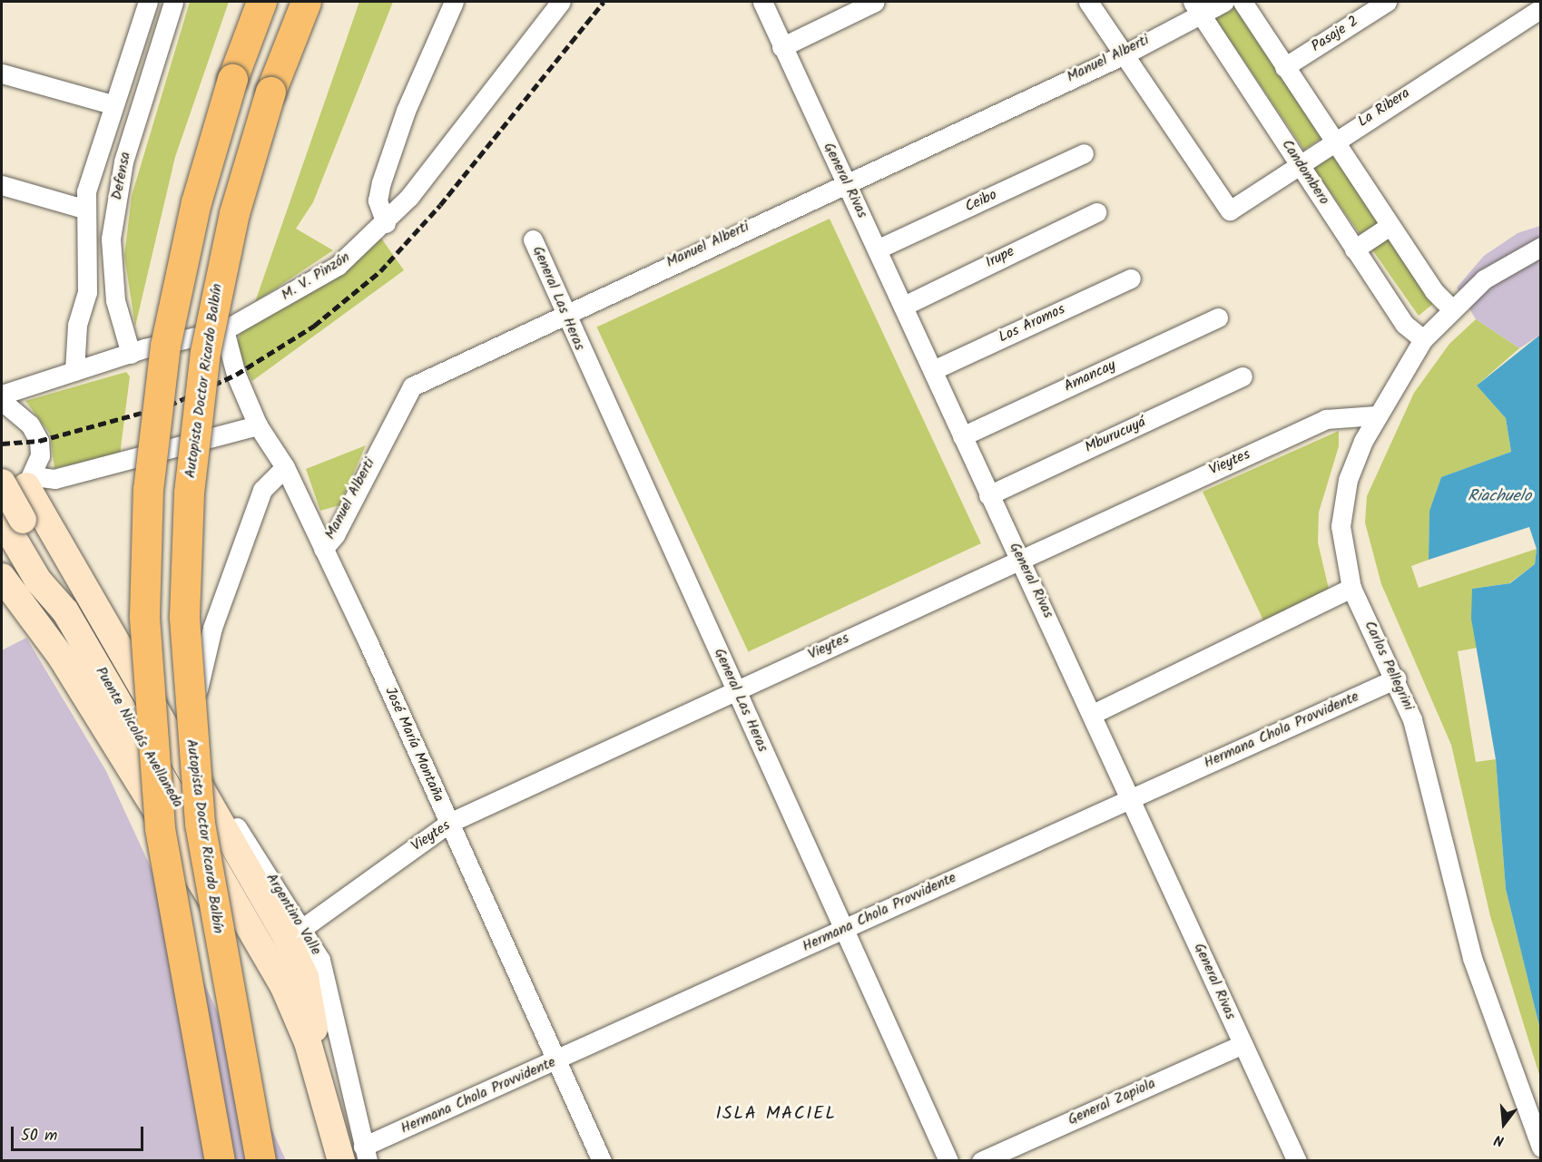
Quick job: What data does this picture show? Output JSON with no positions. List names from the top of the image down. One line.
{"streets":{"highway":["Autopista Doctor Ricardo Balbín"],"main road":["Puente Nicolás Avellaneda"],"street":["Pasaje 2","Manuel Alberti","La Ribera","Candombero","Defensa","General Rivas","Ceibo","Irupe","M. V. Pinzón","General Las Heras","Los Aromos","Amancay","Mburucuyá","Vieytes","Carlos Pellegrini","Hermana Chola Provvidente","José María Montaña","Argentino Valle","General Zapiola"]},"crossings":[["Manuel Alberti","La Ribera"],["Manuel Alberti","Candombero"],["Manuel Alberti","General Rivas"],["Manuel Alberti","General Las Heras"],["Manuel Alberti","José María Montaña"],["La Ribera","Candombero"],["Candombero","Carlos Pellegrini"],["Defensa","M. V. Pinzón"],["General Rivas","Ceibo"],["General Rivas","Irupe"],["General Rivas","Los Aromos"],["General Rivas","Amancay"],["General Rivas","Mburucuyá"],["General Rivas","Vieytes"],["General Rivas","Hermana Chola Provvidente"],["General Rivas","General Zapiola"],["M. V. Pinzón","José María Montaña"],["General Las Heras","Vieytes"],["General Las Heras","Hermana Chola Provvidente"],["Vieytes","Carlos Pellegrini"],["Vieytes","José María Montaña"],["Vieytes","Argentino Valle"],["Carlos Pellegrini","Hermana Chola Provvidente"],["Hermana Chola Provvidente","Puente Nicolás Avellaneda"],["Hermana Chola Provvidente","José María Montaña"],["Hermana Chola Provvidente","Argentino Valle"],["Puente Nicolás Avellaneda","Argentino Valle"]],"districts":["ISLA MACIEL"],"water":["Riachuelo"],"scale_bar":"50 m","north":"bottom"}
